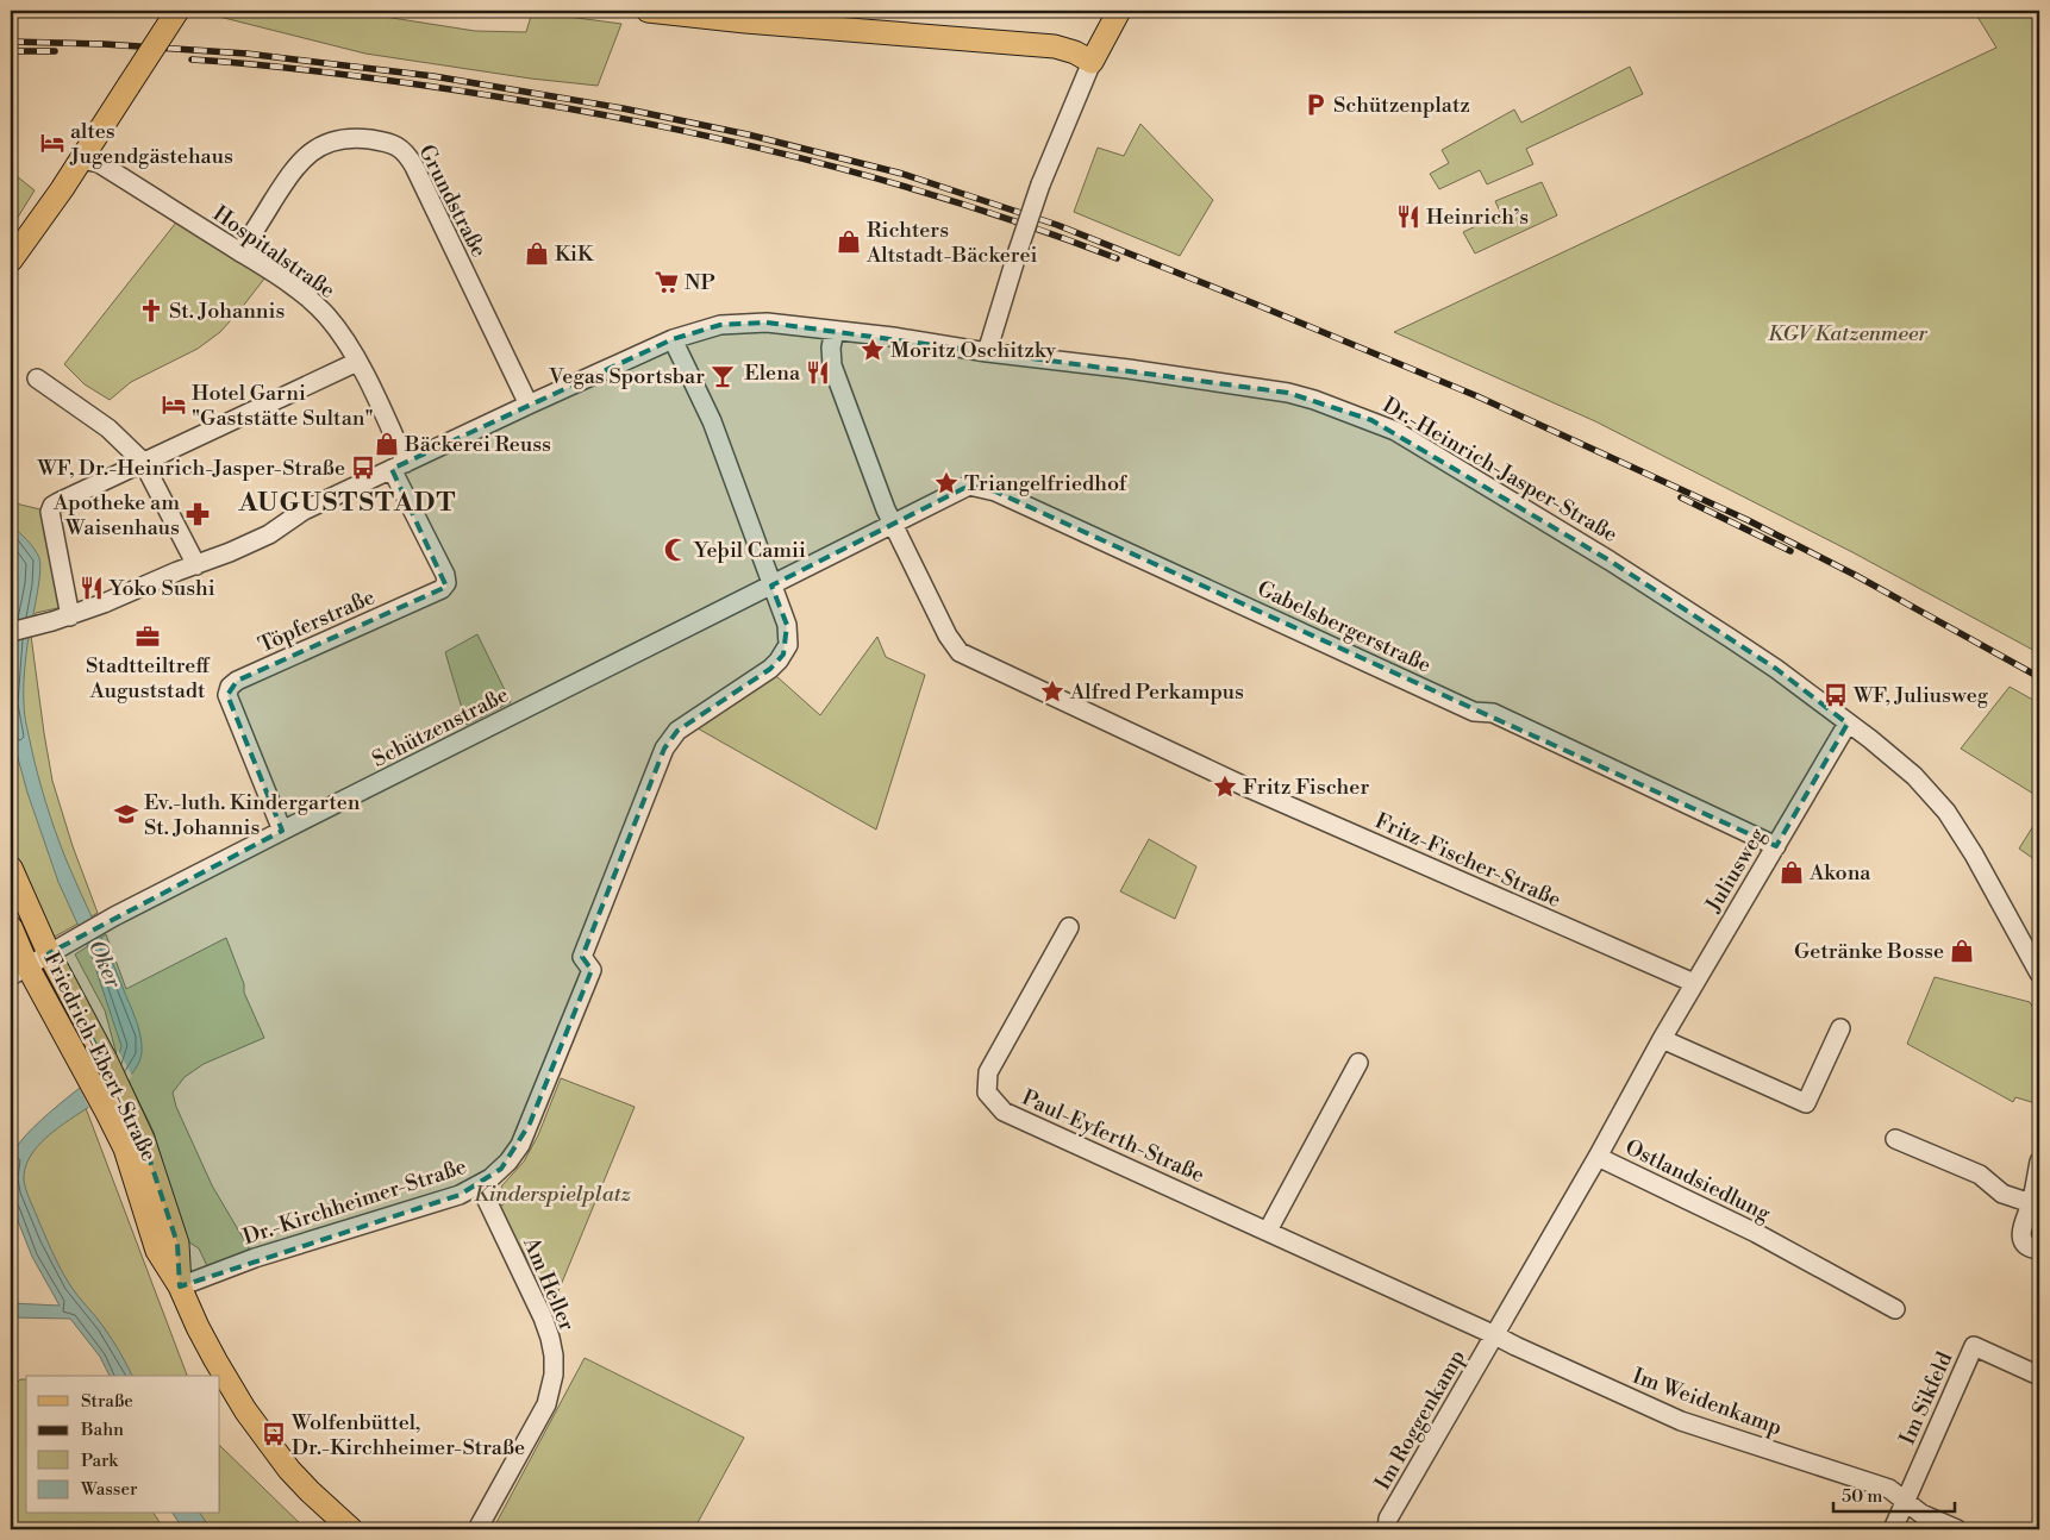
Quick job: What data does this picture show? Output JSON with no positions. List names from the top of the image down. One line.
{"streets":{"main road":["Friedrich-Ebert-Straße"],"street":["Grundstraße","Hospitalstraße","Dr.-Heinrich-Jasper-Straße","Töpferstraße","Gabelsbergerstraße","Schützenstraße","Fritz-Fischer-Straße","Juliusweg","Paul-Eyferth-Straße","Ostlandsiedlung","Dr.-Kirchheimer-Straße","Am Heller","Im Sikfeld","Im Weidenkamp","Im Roggenkamp"]},"crossings":[["Grundstraße","Hospitalstraße"],["Grundstraße","Dr.-Heinrich-Jasper-Straße"],["Hospitalstraße","Dr.-Heinrich-Jasper-Straße"],["Hospitalstraße","Töpferstraße"],["Dr.-Heinrich-Jasper-Straße","Töpferstraße"],["Dr.-Heinrich-Jasper-Straße","Fritz-Fischer-Straße"],["Dr.-Heinrich-Jasper-Straße","Juliusweg"],["Töpferstraße","Schützenstraße"],["Gabelsbergerstraße","Schützenstraße"],["Gabelsbergerstraße","Fritz-Fischer-Straße"],["Gabelsbergerstraße","Juliusweg"],["Schützenstraße","Fritz-Fischer-Straße"],["Schützenstraße","Friedrich-Ebert-Straße"],["Schützenstraße","Dr.-Kirchheimer-Straße"],["Fritz-Fischer-Straße","Juliusweg"],["Juliusweg","Ostlandsiedlung"],["Friedrich-Ebert-Straße","Dr.-Kirchheimer-Straße"],["Paul-Eyferth-Straße","Ostlandsiedlung"],["Paul-Eyferth-Straße","Im Weidenkamp"],["Paul-Eyferth-Straße","Im Roggenkamp"],["Ostlandsiedlung","Im Weidenkamp"],["Ostlandsiedlung","Im Roggenkamp"],["Dr.-Kirchheimer-Straße","Am Heller"],["Im Sikfeld","Im Weidenkamp"],["Im Weidenkamp","Im Roggenkamp"]],"districts":["AUGUSTSTADT"],"water":["Oker"],"parks":["KGV Katzenmeer","Kinderspielplatz"],"places":{"parking":["Schützenplatz"],"hotel":["altes Jugendgästehaus","Hotel Garni \"Gaststätte Sultan\""],"restaurant":["Heinrich’s","Elena","Yoko Sushi"],"shop":["Richters Altstadt-Bäckerei","KiK","Bäckerei Reuss","Akona","Getränke Bosse"],"supermarket":["NP"],"church":["St. Johannis"],"place":["Moritz Oschitzky","Triangelfriedhof","Alfred Perkampus","Fritz Fischer"],"bar":["Vegas Sportsbar"],"bus stop":["WF, Dr.-Heinrich-Jasper-Straße","WF, Juliusweg","Wolfenbüttel, Dr.-Kirchheimer-Straße"],"pharmacy":["Apotheke am Waisenhaus"],"mosque":["Yeþil Camii"],"office":["Stadtteiltreff Auguststadt"],"school or university":["Ev.-luth. Kindergarten St. Johannis"]},"legend":["Straße","Bahn","Park","Wasser"],"scale_bar":"50 m"}
